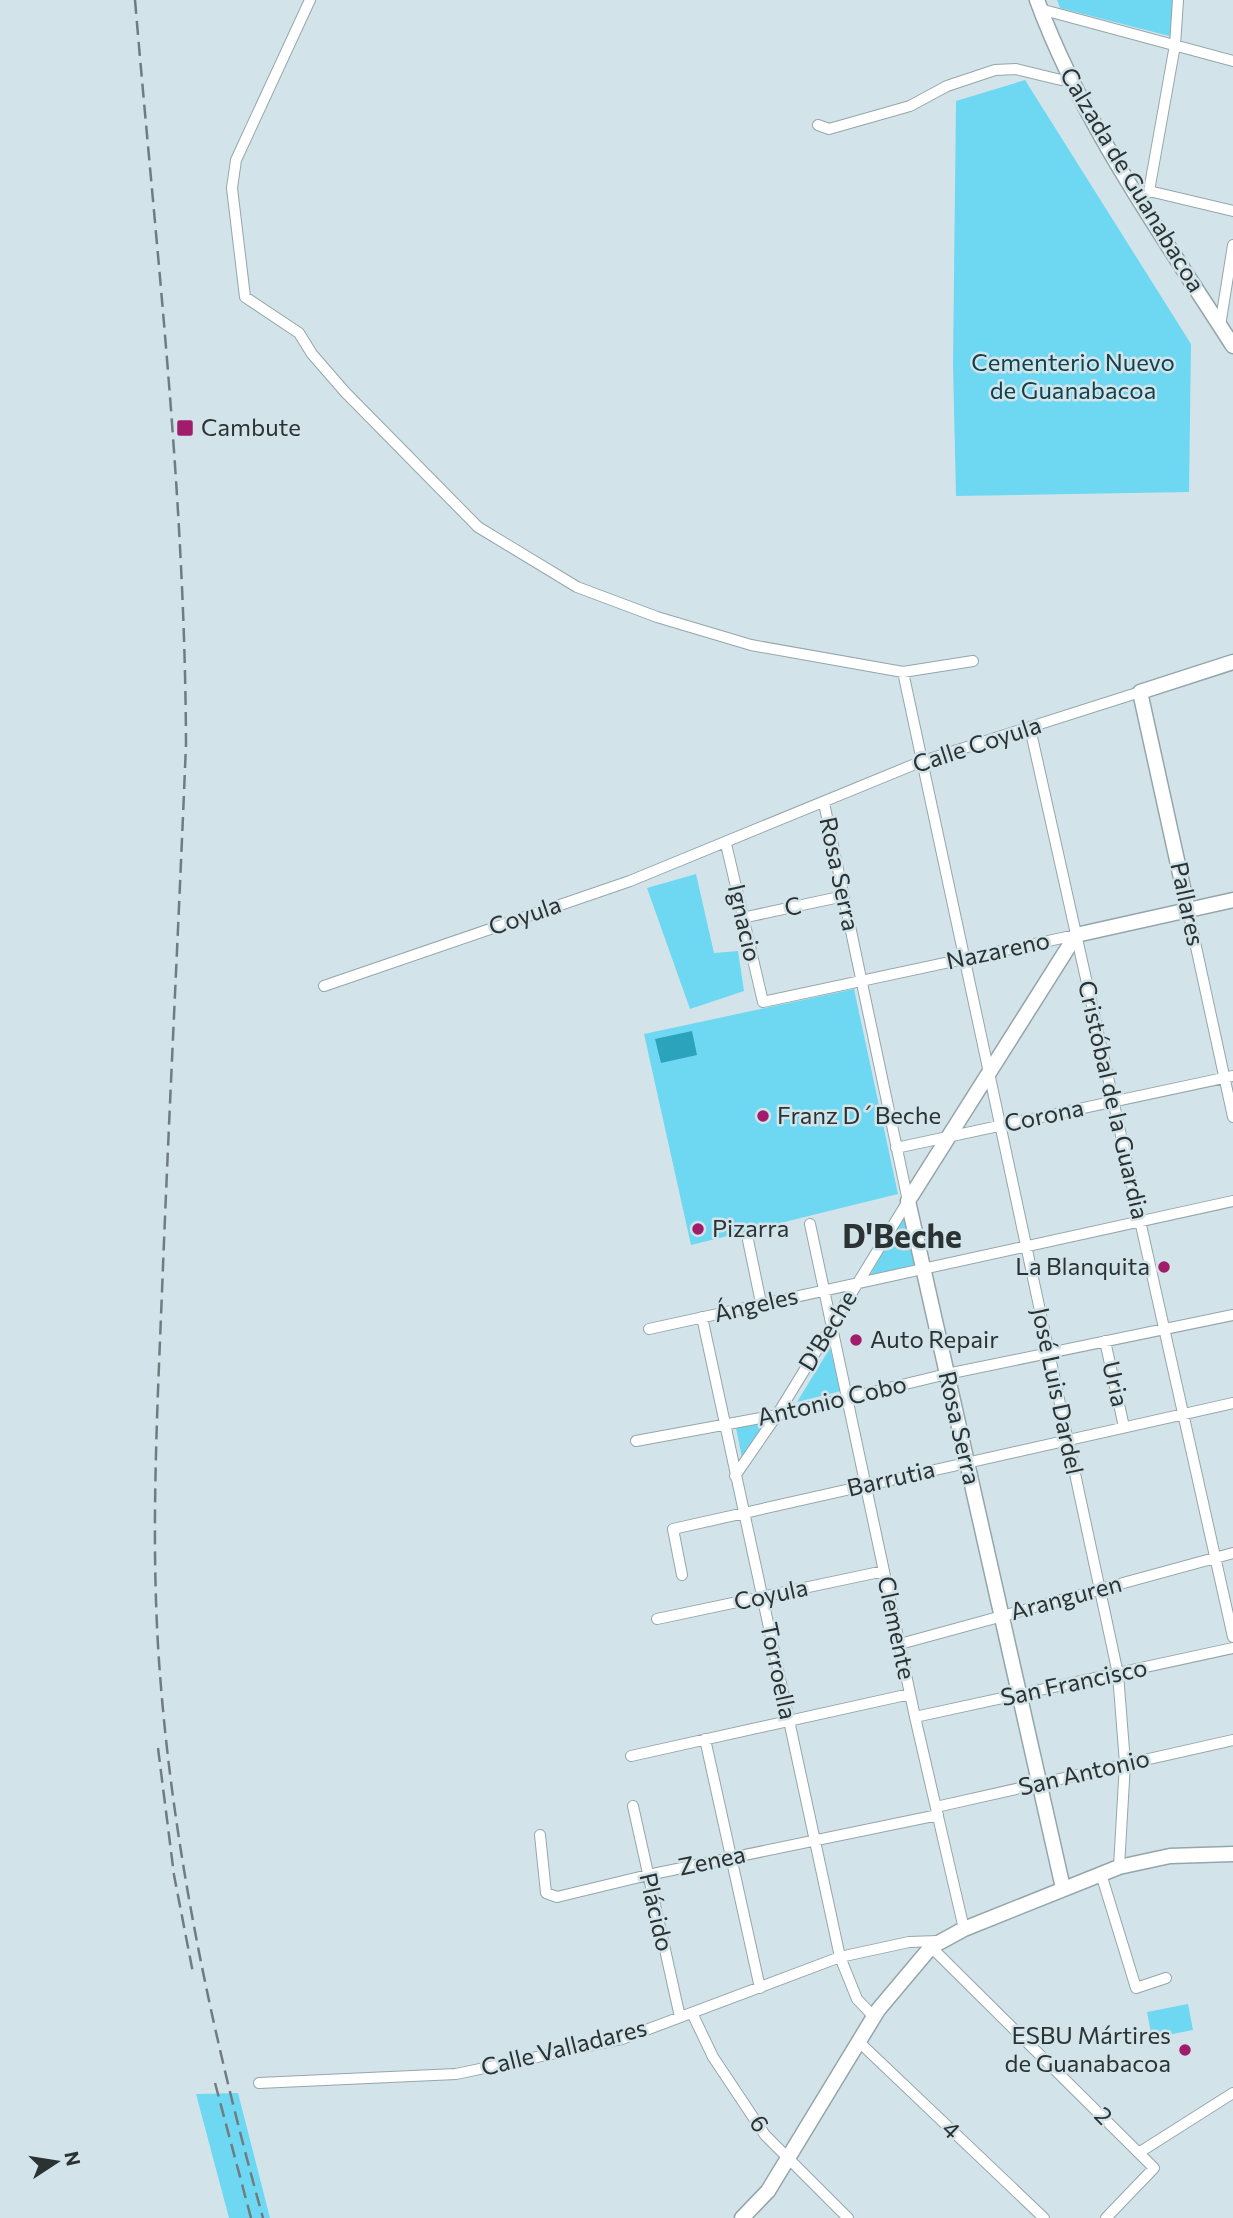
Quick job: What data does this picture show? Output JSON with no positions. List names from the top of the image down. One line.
{"streets":{"street":["Calzada de Guanabacoa","Calle Coyula","Rosa Serra","Pallares","C","Coyula","Ignacio","Nazareno","Cristóbal de la Guardia","Corona","Ángeles","D'Beche","Uria","José Luis Dardel","Antonio Cobo","Barrutia","Aranguren","Clemente","Torroella","San Francisco","San Antonio","Zenea","Plácido","Calle Valladares","2","6","4"]},"crossings":[["Calle Coyula","Rosa Serra"],["Calle Coyula","Pallares"],["Calle Coyula","Coyula"],["Calle Coyula","Ignacio"],["Calle Coyula","Cristóbal de la Guardia"],["Calle Coyula","José Luis Dardel"],["Rosa Serra","C"],["Rosa Serra","Nazareno"],["Rosa Serra","Corona"],["Rosa Serra","Ángeles"],["Rosa Serra","D'Beche"],["Rosa Serra","Antonio Cobo"],["Rosa Serra","Barrutia"],["Rosa Serra","Aranguren"],["Rosa Serra","San Francisco"],["Rosa Serra","San Antonio"],["Pallares","Nazareno"],["Pallares","Corona"],["C","Ignacio"],["Coyula","Ignacio"],["Coyula","Clemente"],["Coyula","Torroella"],["Ignacio","Nazareno"],["Nazareno","Cristóbal de la Guardia"],["Nazareno","D'Beche"],["Nazareno","José Luis Dardel"],["Cristóbal de la Guardia","Corona"],["Cristóbal de la Guardia","Ángeles"],["Cristóbal de la Guardia","D'Beche"],["Cristóbal de la Guardia","Antonio Cobo"],["Cristóbal de la Guardia","Barrutia"],["Cristóbal de la Guardia","Aranguren"],["Corona","D'Beche"],["Corona","José Luis Dardel"],["Ángeles","D'Beche"],["Ángeles","José Luis Dardel"],["Ángeles","Clemente"],["Ángeles","Torroella"],["D'Beche","José Luis Dardel"],["D'Beche","Antonio Cobo"],["D'Beche","Clemente"],["D'Beche","Torroella"],["Uria","Antonio Cobo"],["Uria","Barrutia"],["José Luis Dardel","Antonio Cobo"],["José Luis Dardel","Barrutia"],["José Luis Dardel","Aranguren"],["José Luis Dardel","San Francisco"],["José Luis Dardel","San Antonio"],["Antonio Cobo","Clemente"],["Antonio Cobo","Torroella"],["Barrutia","Clemente"],["Barrutia","Torroella"],["Aranguren","Clemente"],["Clemente","San Francisco"],["Clemente","San Antonio"],["Clemente","Zenea"],["Torroella","Zenea"],["Torroella","Calle Valladares"],["San Antonio","Zenea"],["Zenea","Plácido"],["Plácido","Calle Valladares"],["Calle Valladares","2"],["Calle Valladares","6"]],"districts":["D'Beche"],"parks":["Cementerio Nuevo de Guanabacoa"],"places":{"transit":["Cambute"],"other":["Franz D´Beche","Pizarra","La Blanquita","Auto Repair","ESBU Mártires de Guanabacoa"]},"north":"right"}
